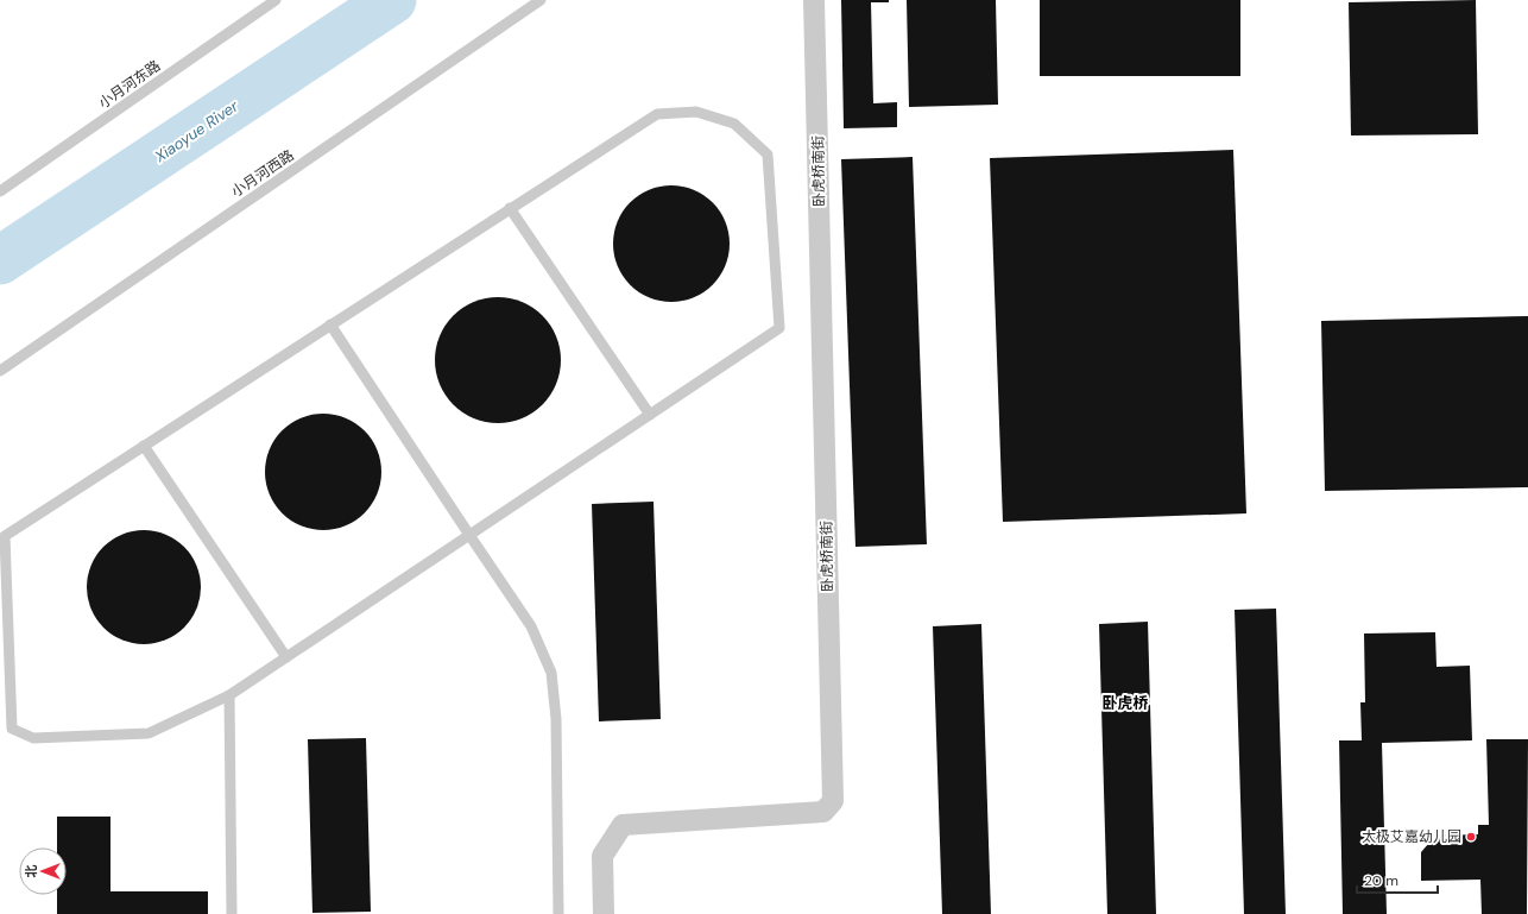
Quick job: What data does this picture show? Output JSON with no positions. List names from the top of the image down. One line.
{"streets":{"street":["卧虎桥南街"],"lane":["小月河东路","小月河西路"]},"districts":["卧虎桥"],"water":["Xiaoyue River"],"places":["太极艾嘉幼儿园"],"scale_bar":"20 m","north":"left"}
